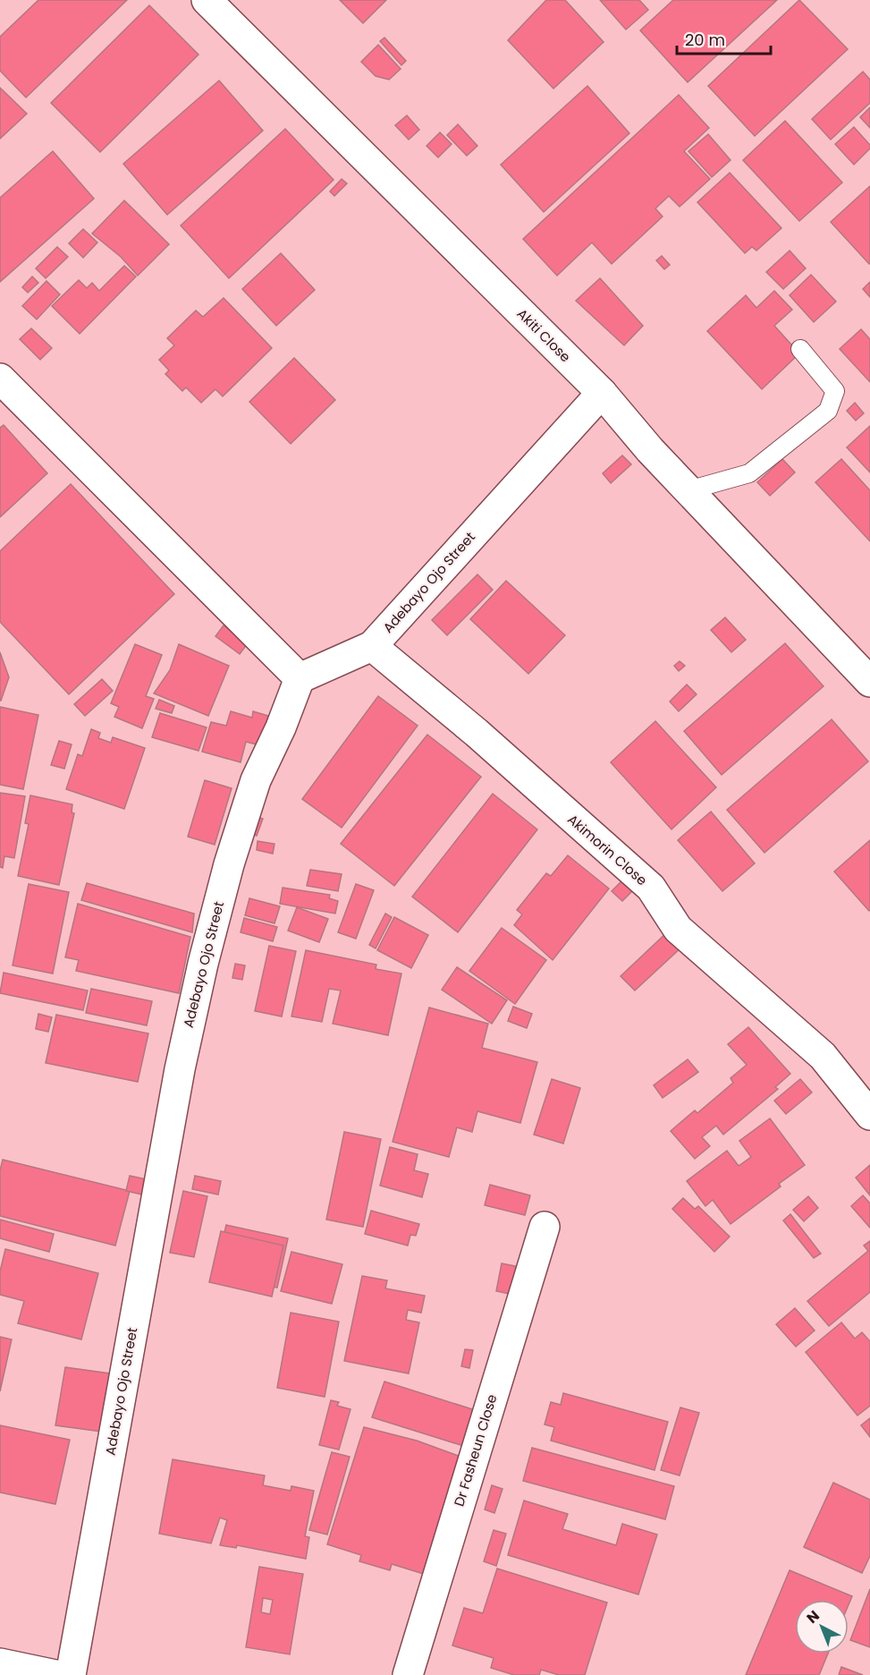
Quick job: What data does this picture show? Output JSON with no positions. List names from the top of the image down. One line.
{"streets":{"street":["Akiti Close","Adebayo Ojo Street","Akimorin Close","Dr Fasheun Close"]},"crossings":[["Akiti Close","Adebayo Ojo Street"],["Adebayo Ojo Street","Akimorin Close"]],"scale_bar":"20 m","north":"top left"}
